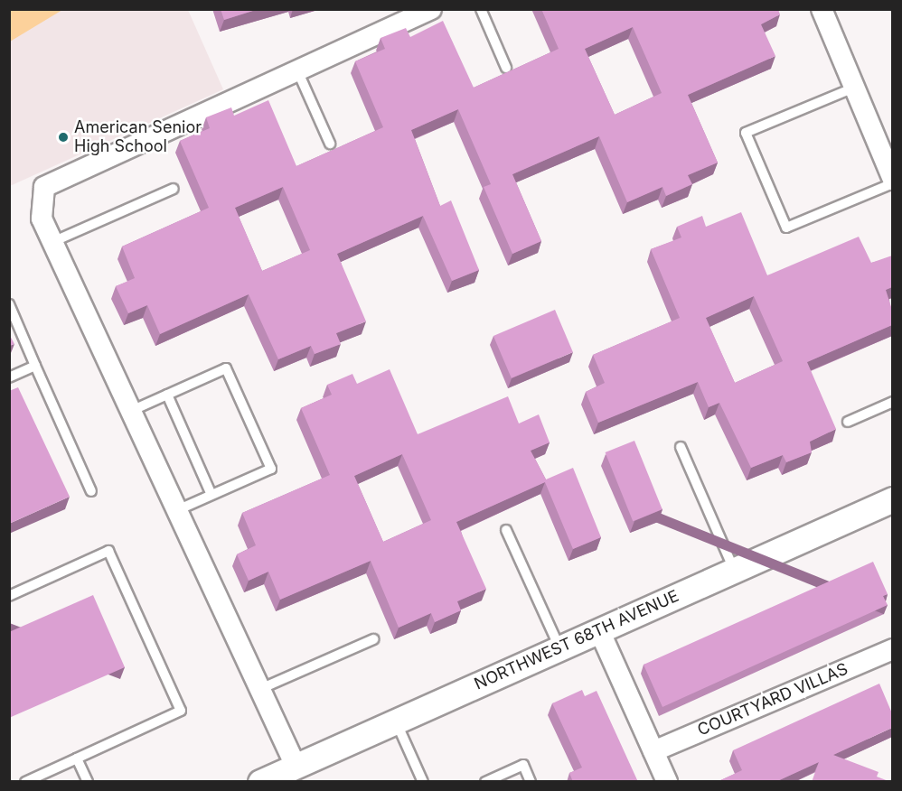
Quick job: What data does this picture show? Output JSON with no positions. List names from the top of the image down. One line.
{"streets":{"street":["NORTHWEST 68TH AVENUE","COURTYARD VILLAS"]},"places":["American Senior High School"]}
